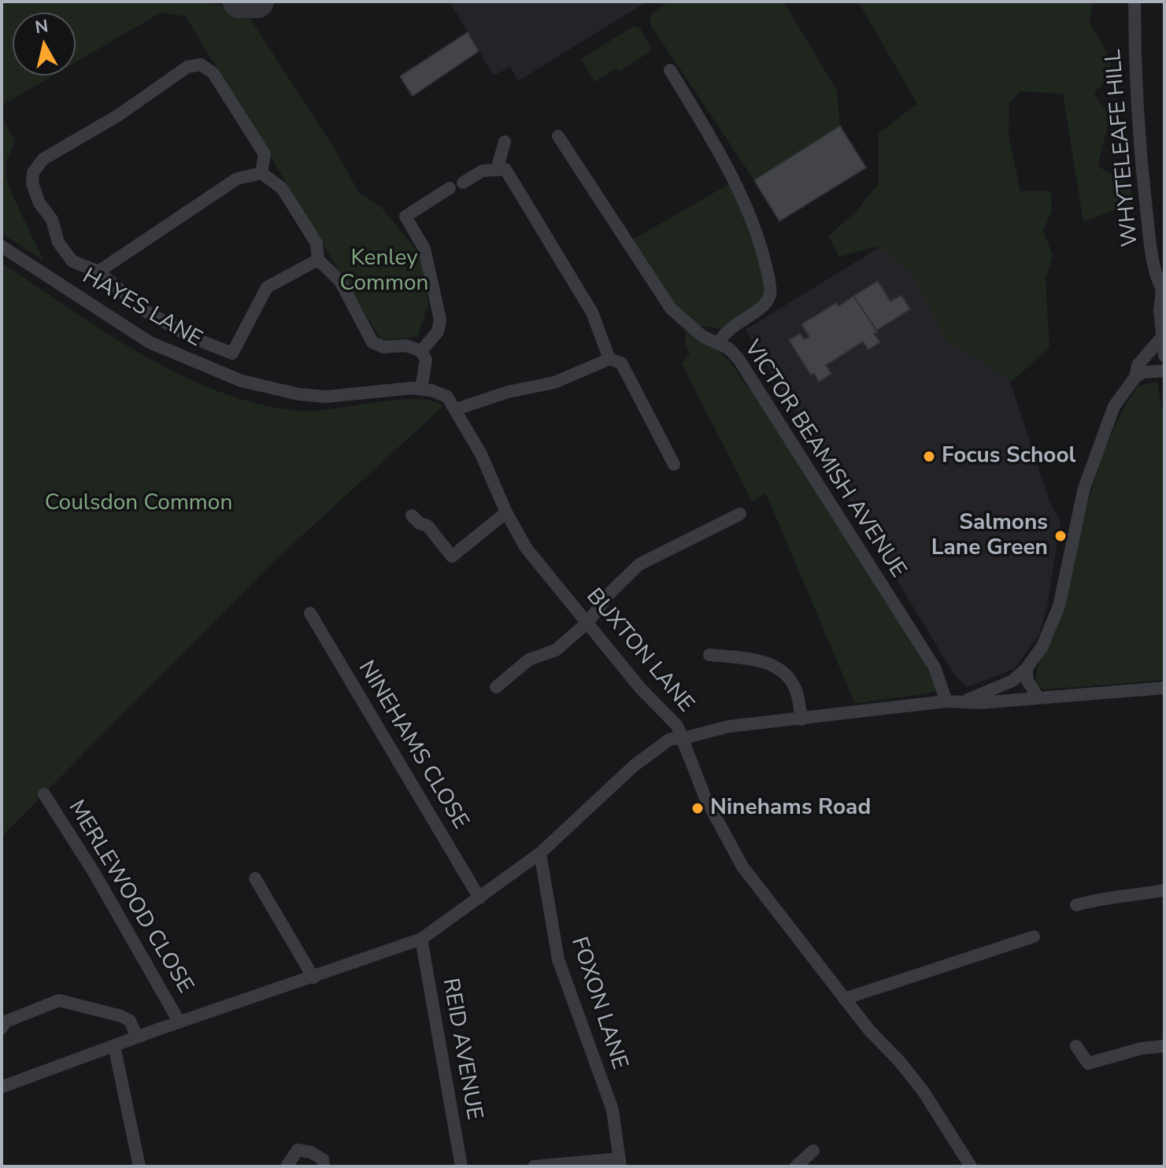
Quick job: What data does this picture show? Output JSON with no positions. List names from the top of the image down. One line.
{"streets":{"street":["WHYTELEAFE HILL","HAYES LANE","VICTOR BEAMISH AVENUE","BUXTON LANE","NINEHAMS CLOSE","MERLEWOOD CLOSE","FOXON LANE","REID AVENUE"]},"crossings":[["HAYES LANE","BUXTON LANE"]],"parks":["Kenley Common","Coulsdon Common"],"places":["Focus School","Salmons Lane Green","Ninehams Road"],"north":"top"}
